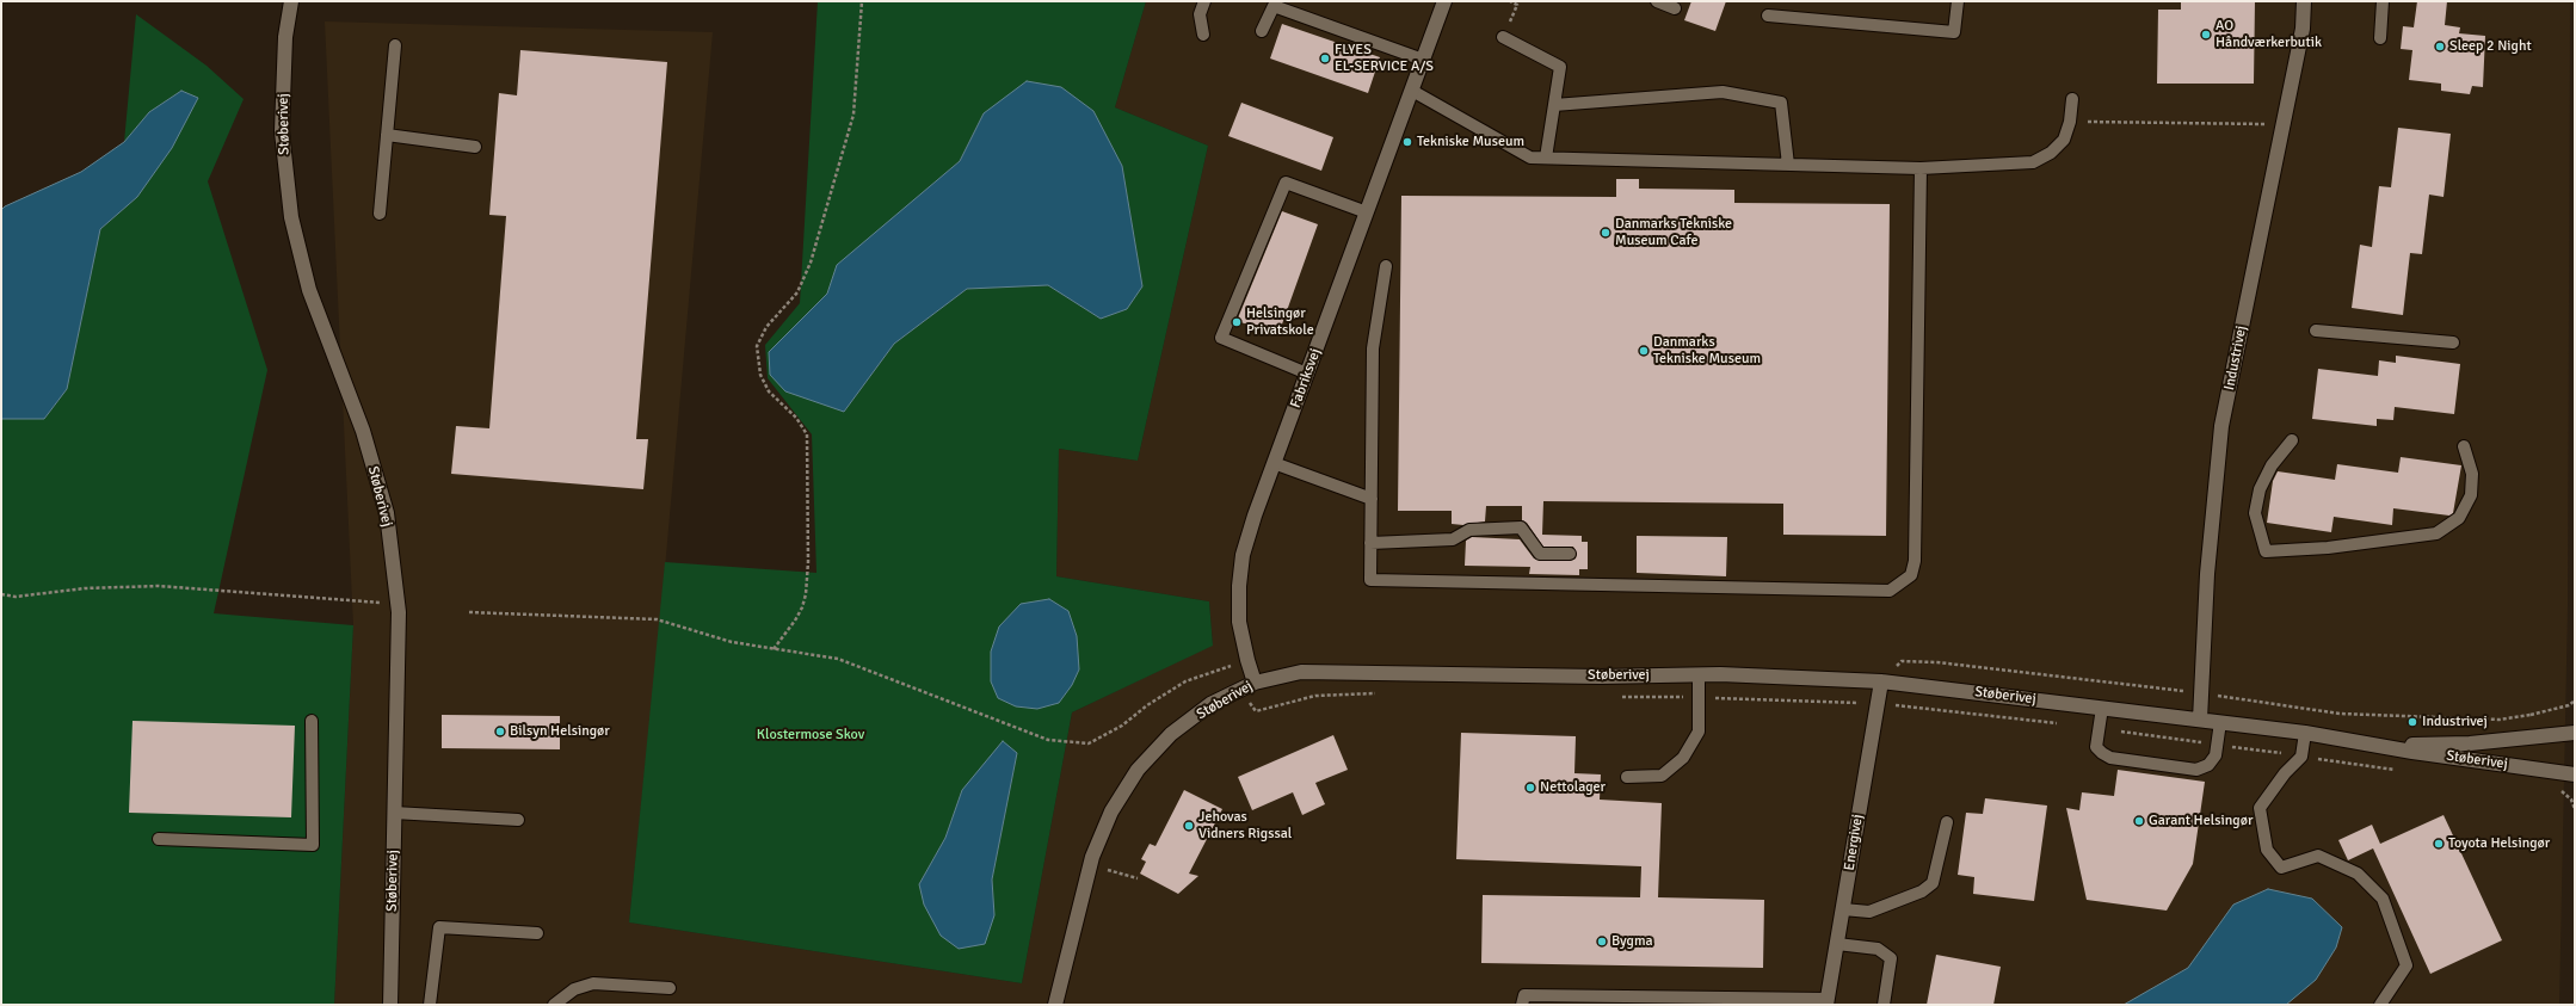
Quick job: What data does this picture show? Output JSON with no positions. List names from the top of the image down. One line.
{"streets":{"street":["Støberivej","Industrivej","Fabriksvej","Energivej"]},"crossings":[["Støberivej","Industrivej"],["Støberivej","Fabriksvej"],["Støberivej","Energivej"]],"parks":["Klostermose Skov"],"places":["AO Håndværkerbutik","Sleep 2 Night","FLYES EL-SERVICE A/S","Tekniske Museum","Danmarks Tekniske Museum Cafe","Helsingør Privatskole","Danmarks Tekniske Museum","Industrivej","Bilsyn Helsingør","Nettolager","Garant Helsingør","Jehovas Vidners Rigssal","Toyota Helsingør","Bygma"]}
